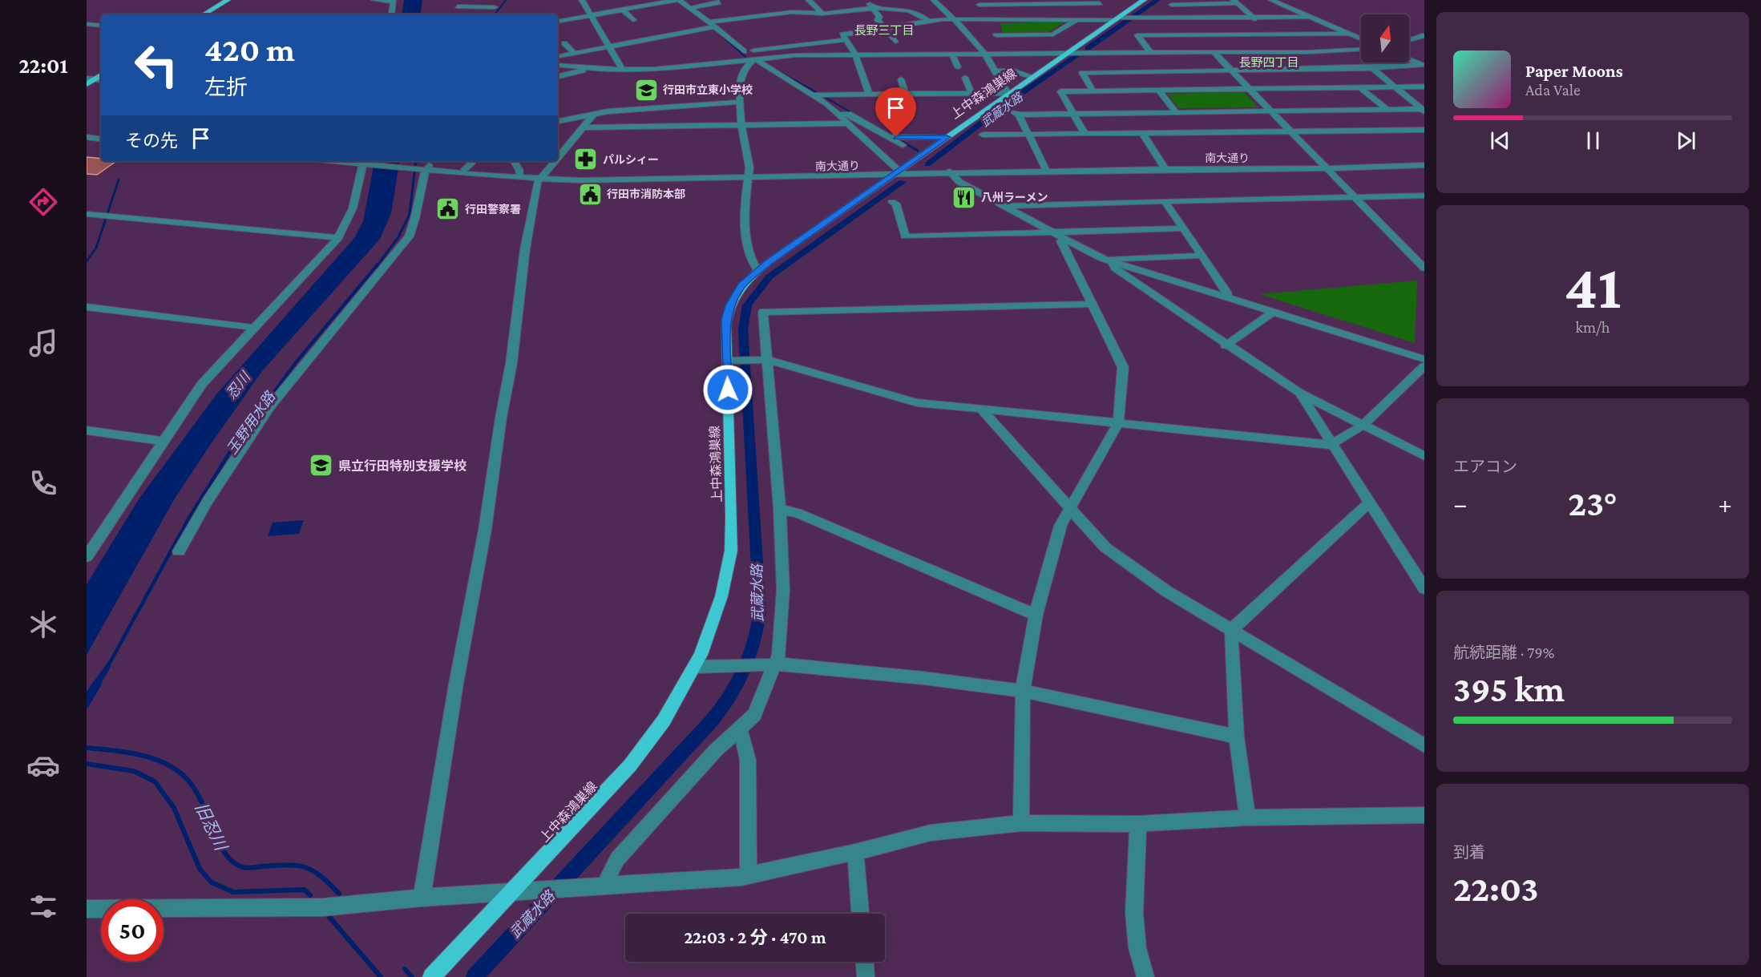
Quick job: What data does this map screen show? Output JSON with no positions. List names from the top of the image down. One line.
{"streets":{"main road":["上中森鴻巣線"],"street":["南大通り"]},"crossings":[["上中森鴻巣線","南大通り"]],"districts":["長野三丁目","長野四丁目"],"water":["武蔵水路","忍川","玉野用水路","旧忍川"],"places":{"school or university":["行田市立東小学校","県立行田特別支援学校"],"pharmacy":["パルシィー"],"public building":["行田市消防本部","行田警察署"],"restaurant":["八州ラーメン"]},"north":"top","page":{"tabs":"22:01","turn":["420 m","左折"],"song":["Paper Moons","Ada Vale"],"then":"その先","tile":[["41","km/h"],"エアコン",["航続距離 · 79%","395 km"],["到着","22:03"]],"heat":["−","23°","+"],"limit":"50","trip":"22:03 · 2 分 · 470 m"}}
